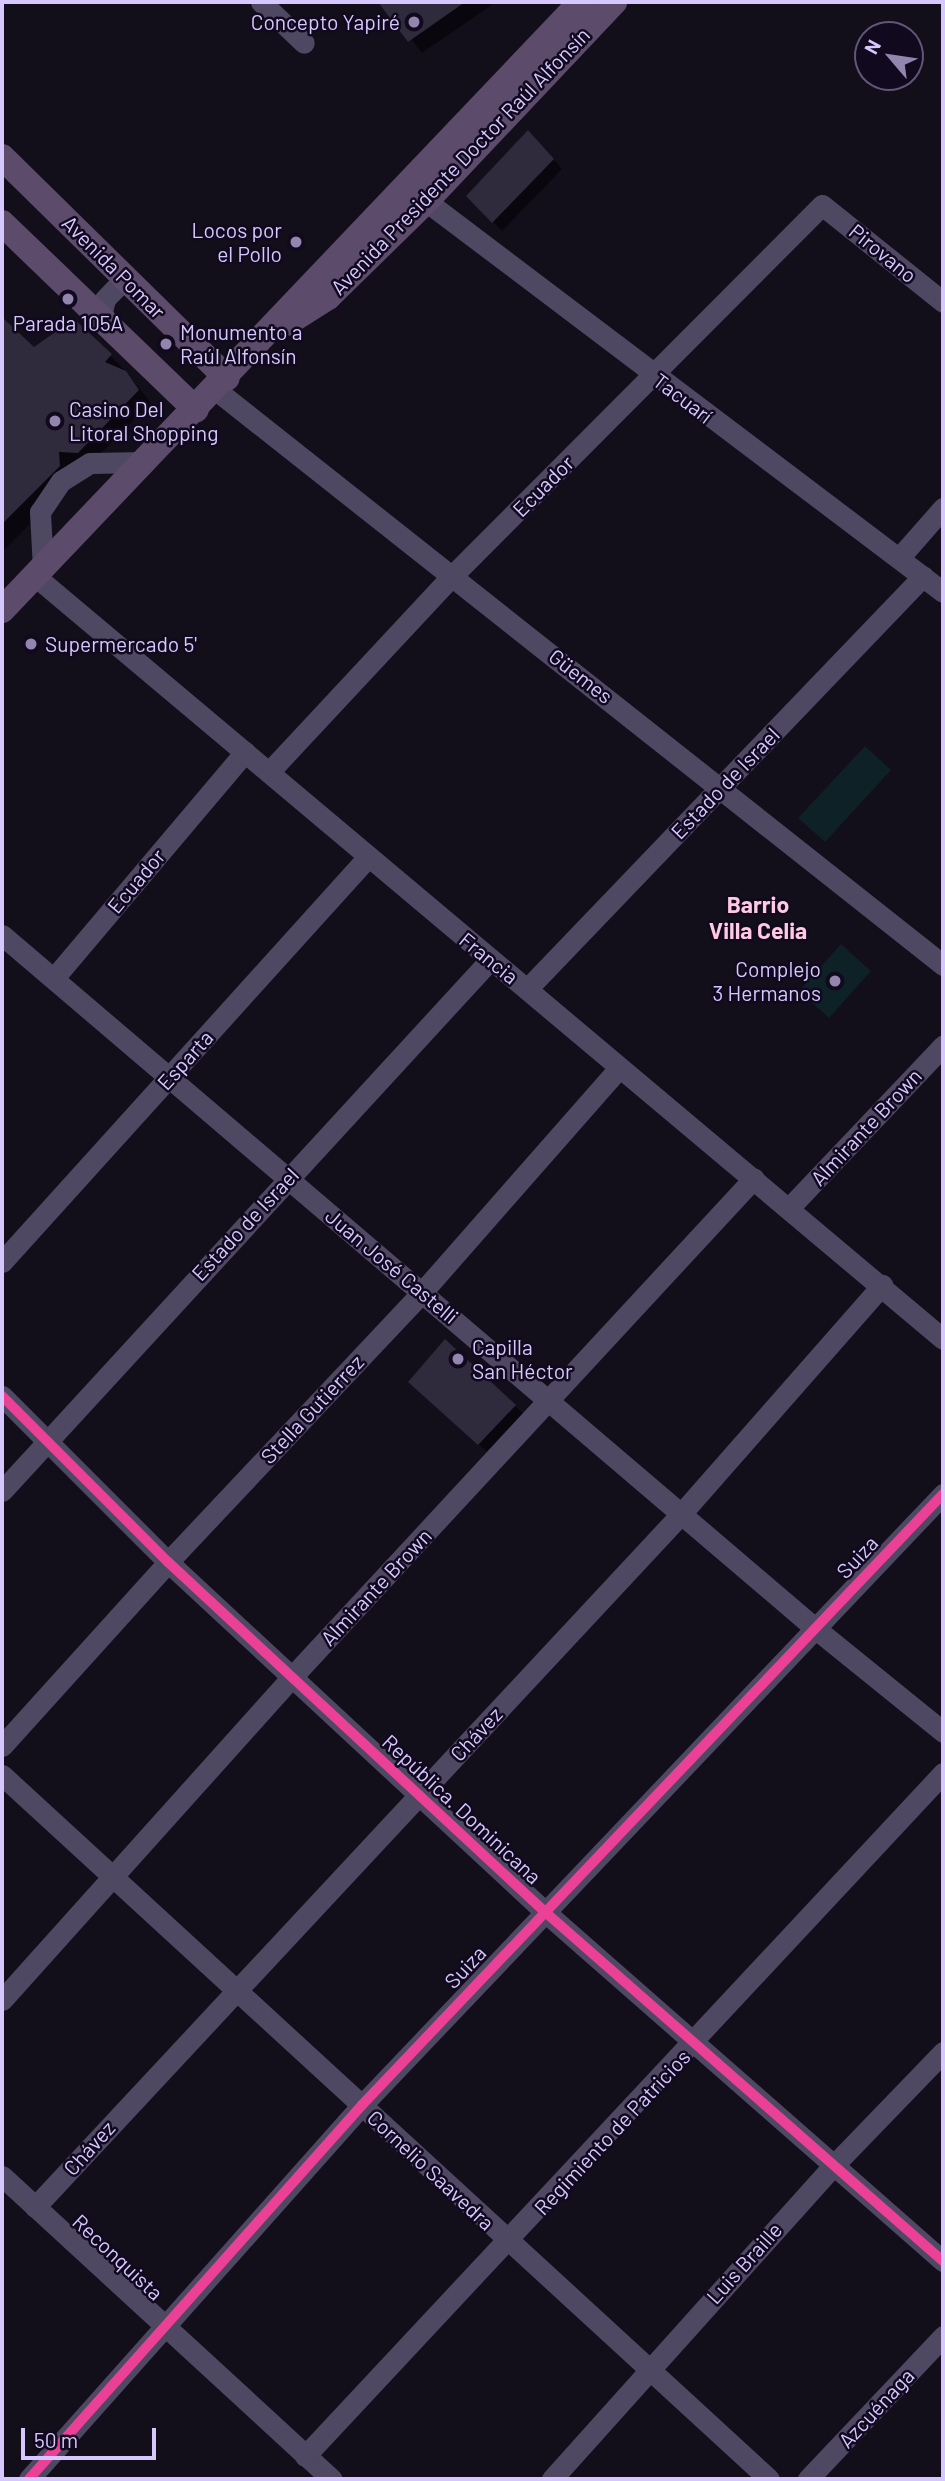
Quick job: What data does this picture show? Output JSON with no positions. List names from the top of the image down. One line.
{"streets":{"main road":["Avenida Presidente Doctor Raúl Alfonsín","Avenida Pomar"],"street":["Pirovano","Tacuarí","Ecuador","Güemes","Estado de Israel","Francia","Esparta","Almirante Brown","Juan José Castelli","Stella Gutierrez","Suiza","Chávez","República. Dominicana","Regimiento de Patricios","Cornelio Saavedra","Reconquista","Luis Braille","Azcuénaga"]},"crossings":[["Avenida Presidente Doctor Raúl Alfonsín","Avenida Pomar"],["Avenida Presidente Doctor Raúl Alfonsín","Tacuarí"],["Avenida Presidente Doctor Raúl Alfonsín","Güemes"],["Avenida Presidente Doctor Raúl Alfonsín","Francia"],["Pirovano","Ecuador"],["Avenida Pomar","Güemes"],["Tacuarí","Ecuador"],["Tacuarí","Estado de Israel"],["Ecuador","Güemes"],["Ecuador","Francia"],["Ecuador","Juan José Castelli"],["Güemes","Estado de Israel"],["Estado de Israel","Francia"],["Estado de Israel","Juan José Castelli"],["Estado de Israel","República. Dominicana"],["Francia","Esparta"],["Francia","Almirante Brown"],["Francia","Stella Gutierrez"],["Francia","Chávez"],["Esparta","Juan José Castelli"],["Almirante Brown","Juan José Castelli"],["Almirante Brown","República. Dominicana"],["Almirante Brown","Cornelio Saavedra"],["Juan José Castelli","Stella Gutierrez"],["Juan José Castelli","Suiza"],["Juan José Castelli","Chávez"],["Stella Gutierrez","República. Dominicana"],["Suiza","República. Dominicana"],["Suiza","Cornelio Saavedra"],["Suiza","Reconquista"],["Chávez","República. Dominicana"],["Chávez","Cornelio Saavedra"],["Chávez","Reconquista"],["República. Dominicana","Regimiento de Patricios"],["República. Dominicana","Luis Braille"],["Regimiento de Patricios","Cornelio Saavedra"],["Regimiento de Patricios","Reconquista"],["Cornelio Saavedra","Luis Braille"]],"districts":["Barrio Villa Celia"],"places":["Concepto Yapiré","Locos por el Pollo","Parada 105A","Monumento a Raúl Alfonsín","Casino Del Litoral Shopping","Supermercado 5'","Complejo 3 Hermanos","Capilla San Héctor"],"scale_bar":"50 m","north":"top left"}
